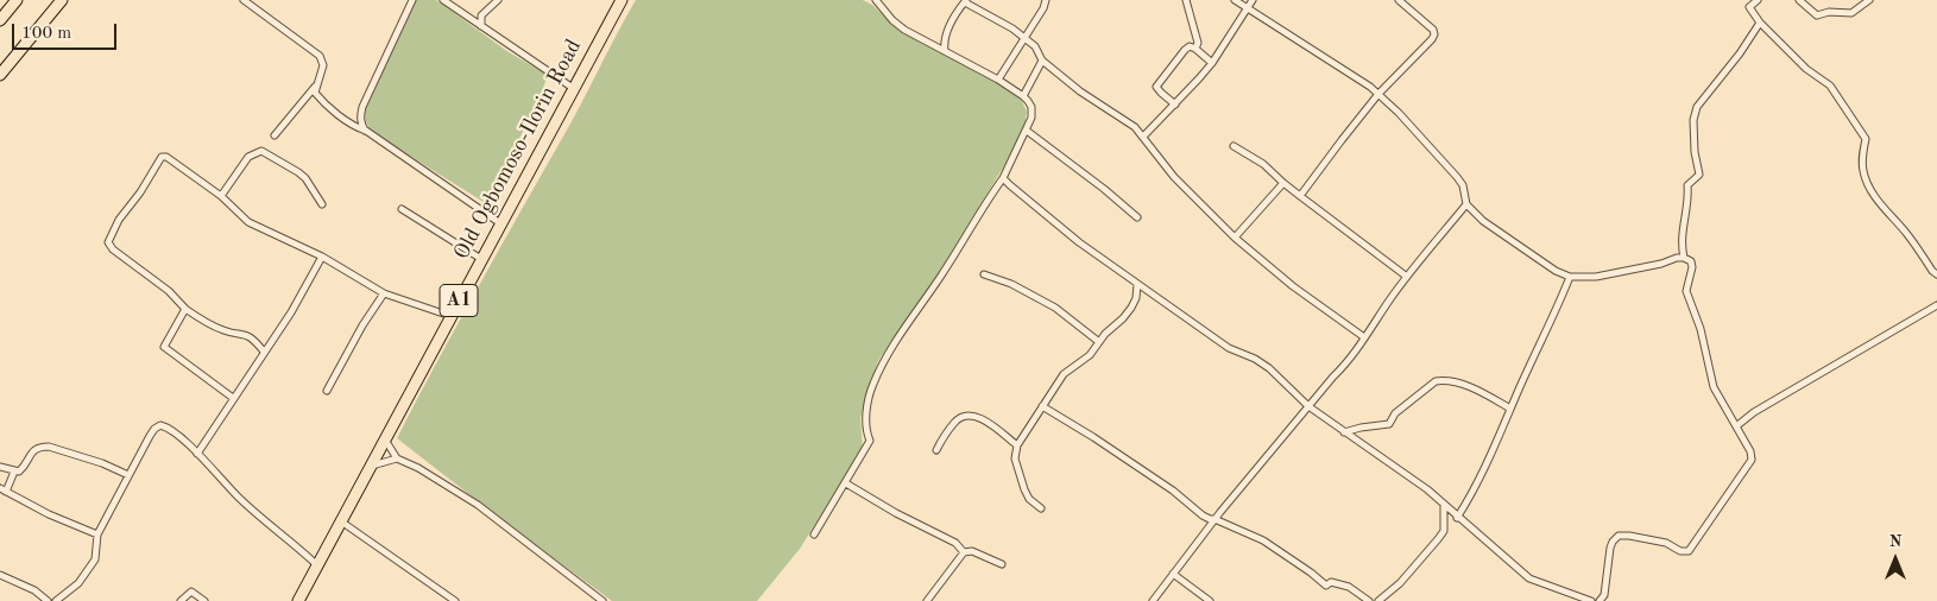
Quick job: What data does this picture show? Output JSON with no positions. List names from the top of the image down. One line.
{"streets":{"highway":["Old Ogbomoso-Ilorin Road","A1"]},"scale_bar":"100 m","north":"top"}
